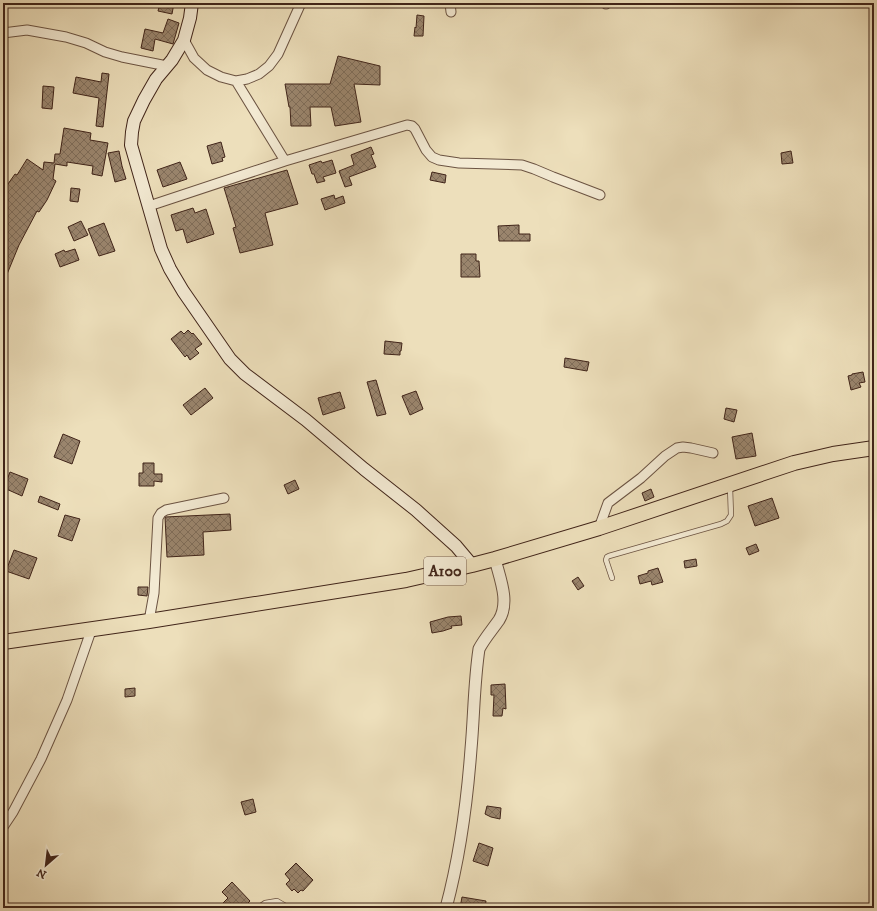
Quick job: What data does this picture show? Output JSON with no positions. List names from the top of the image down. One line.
{"streets":{"highway":["A100"]},"north":"bottom left"}
